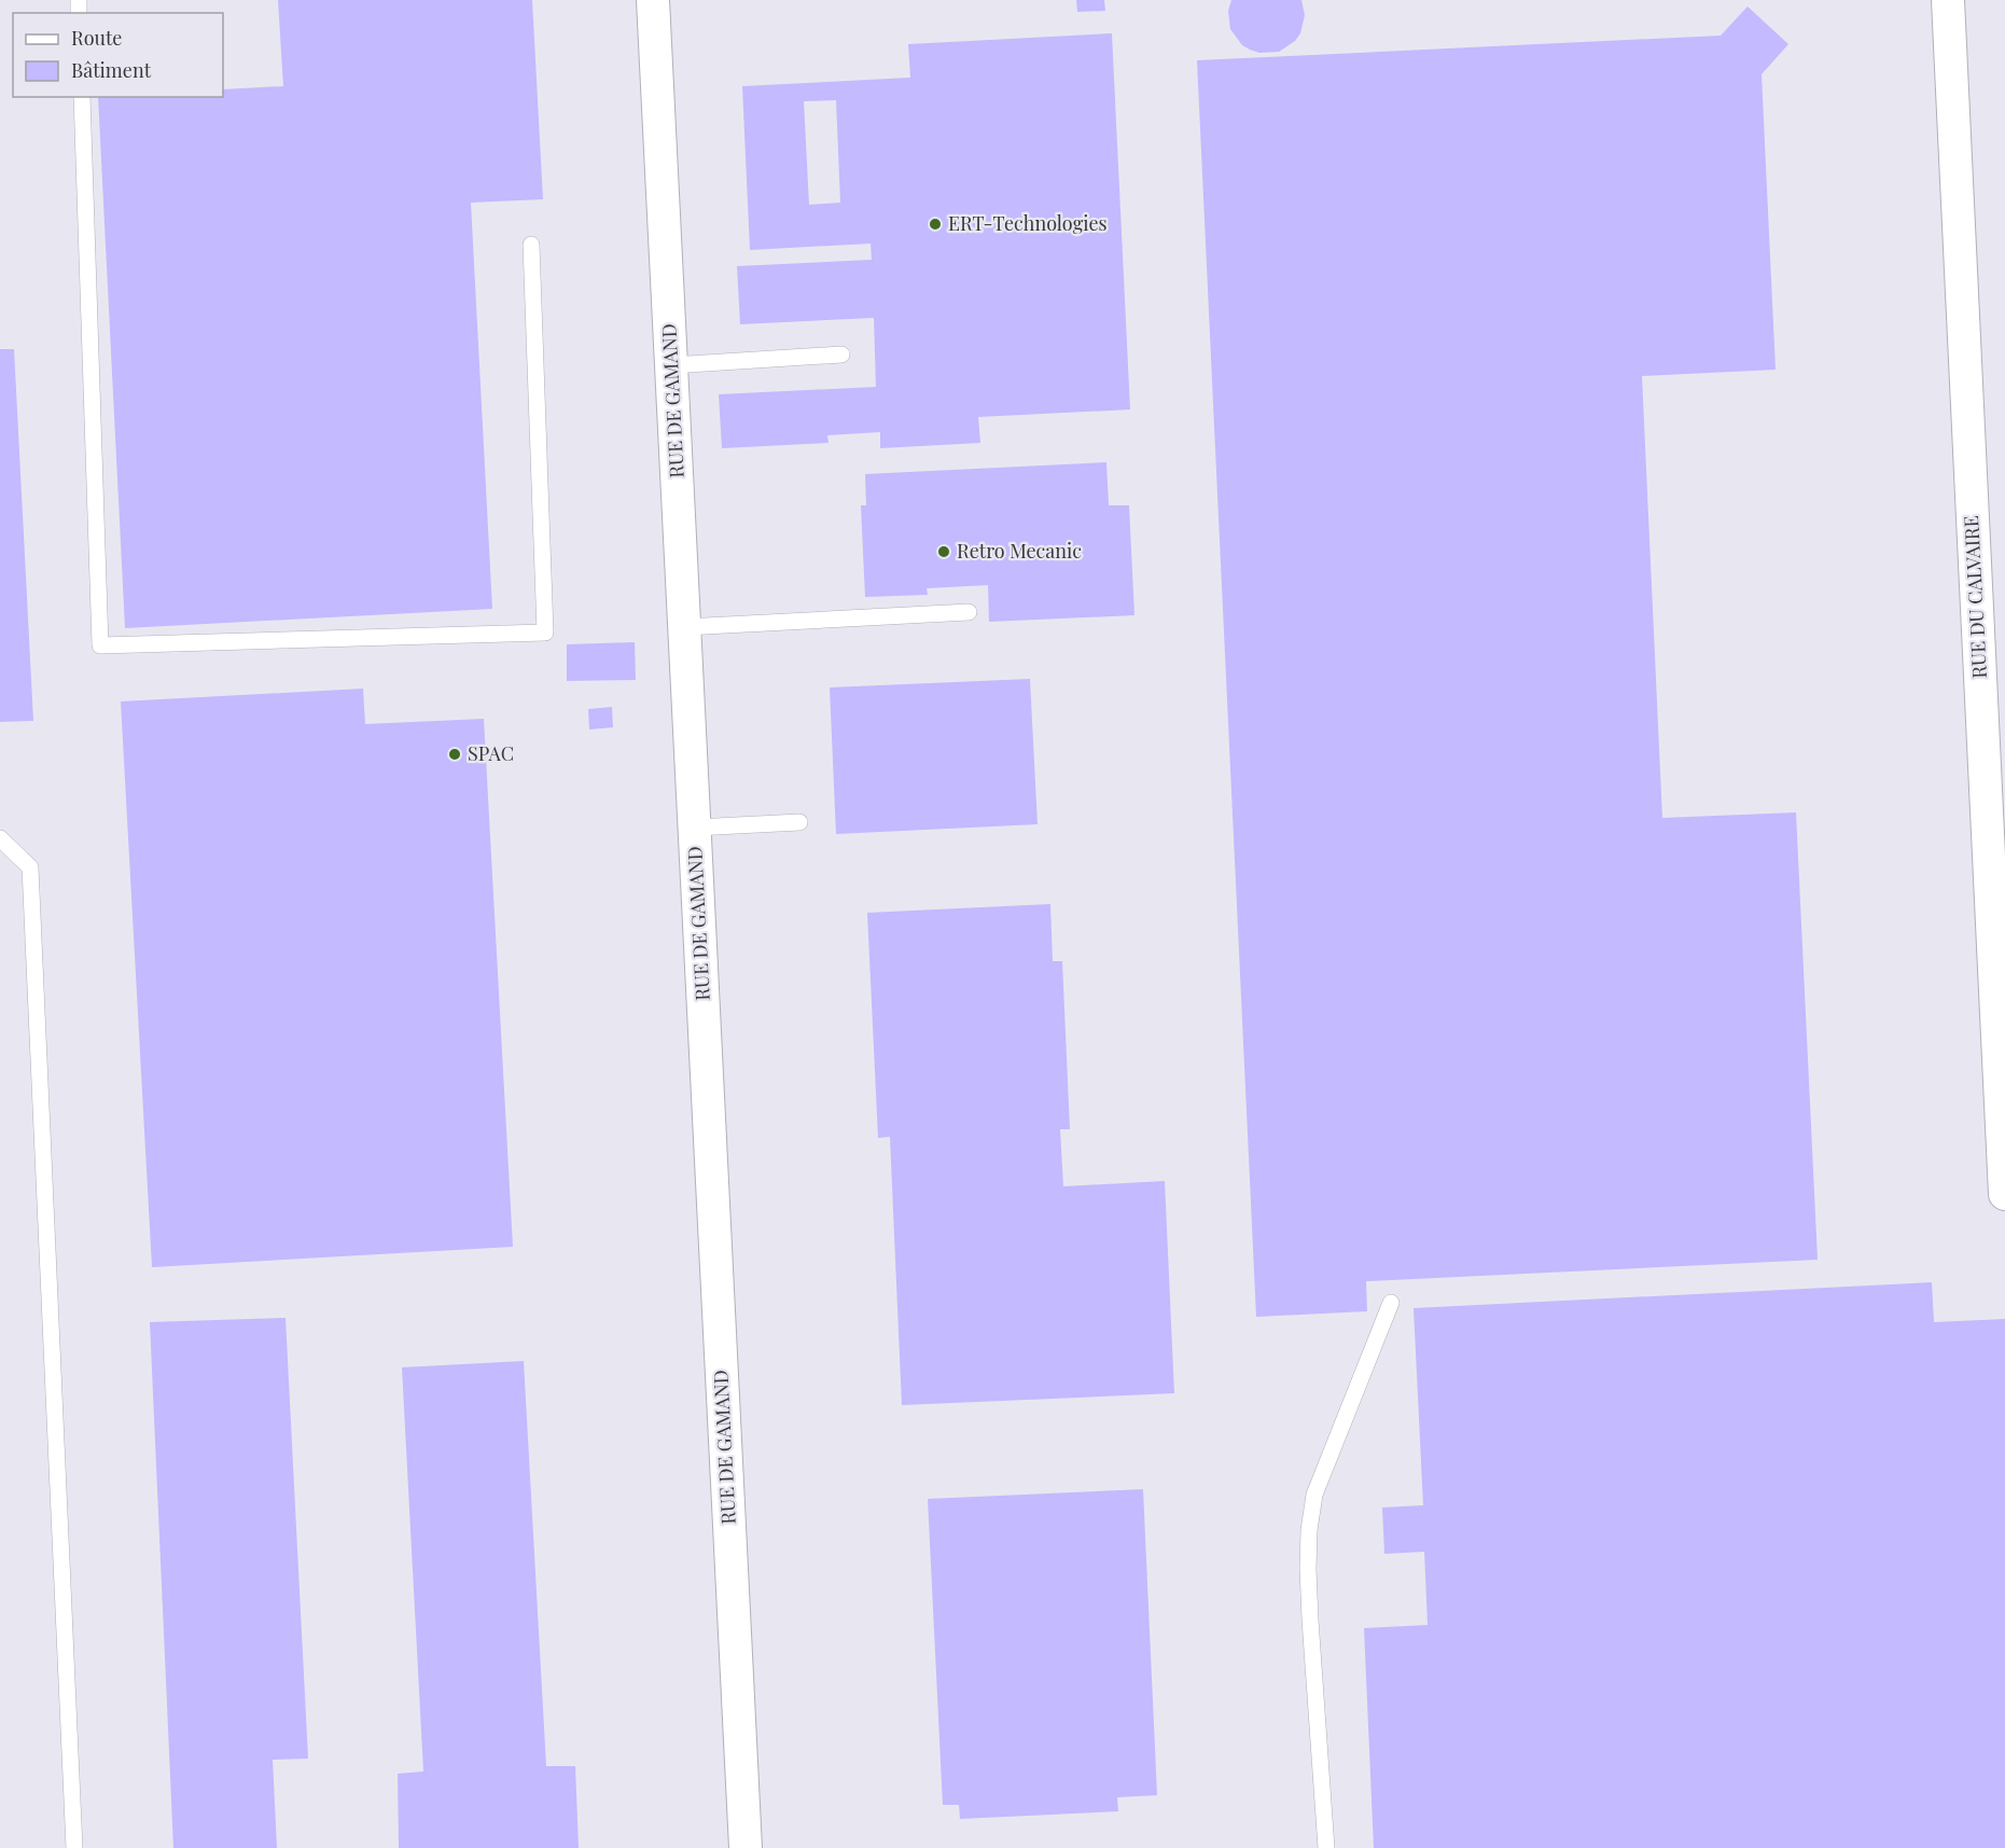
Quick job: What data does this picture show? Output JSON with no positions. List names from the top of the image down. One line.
{"streets":{"street":["RUE DE GAMAND","RUE DU CALVAIRE"]},"places":["ERT-Technologies","Retro Mecanic","SPAC"],"legend":["Route","Bâtiment"]}
